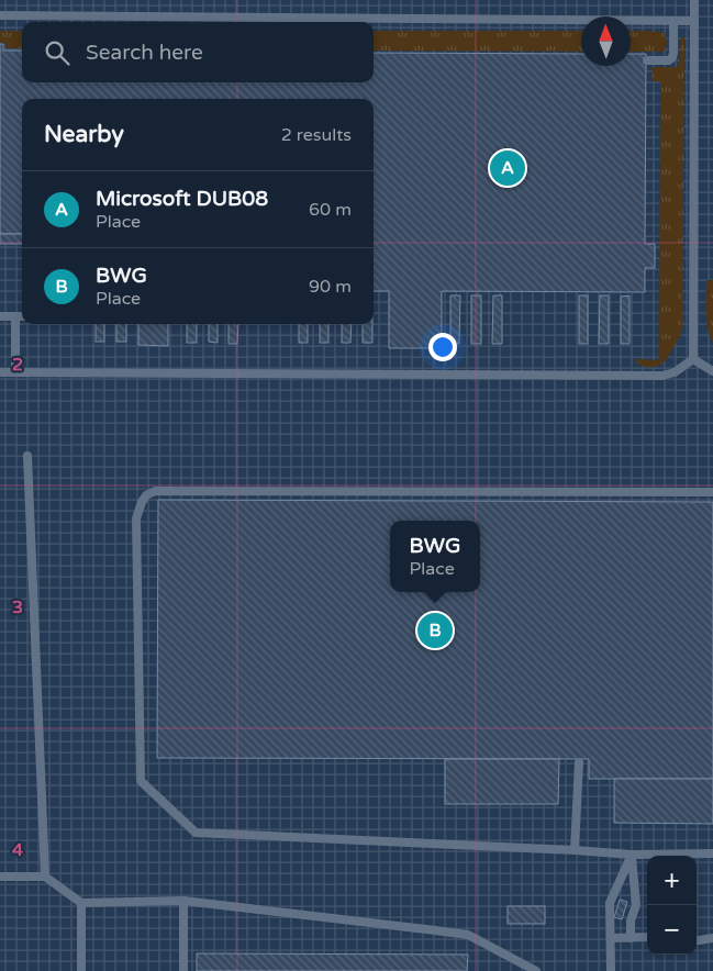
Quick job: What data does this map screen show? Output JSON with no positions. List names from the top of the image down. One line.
{"north":"top","page":{"search":"Search here","heading":["Nearby","2 results"],"pins":["A","B"],"list":[{"mark":"A","name":"Microsoft DUB08","note":"Place","value":"60 m"},{"mark":"B","name":"BWG","note":"Place","value":"90 m"}],"popup":["BWG","Place"],"map_buttons":["+","−"]},"grid":{"rows":["2","3","4"]}}
